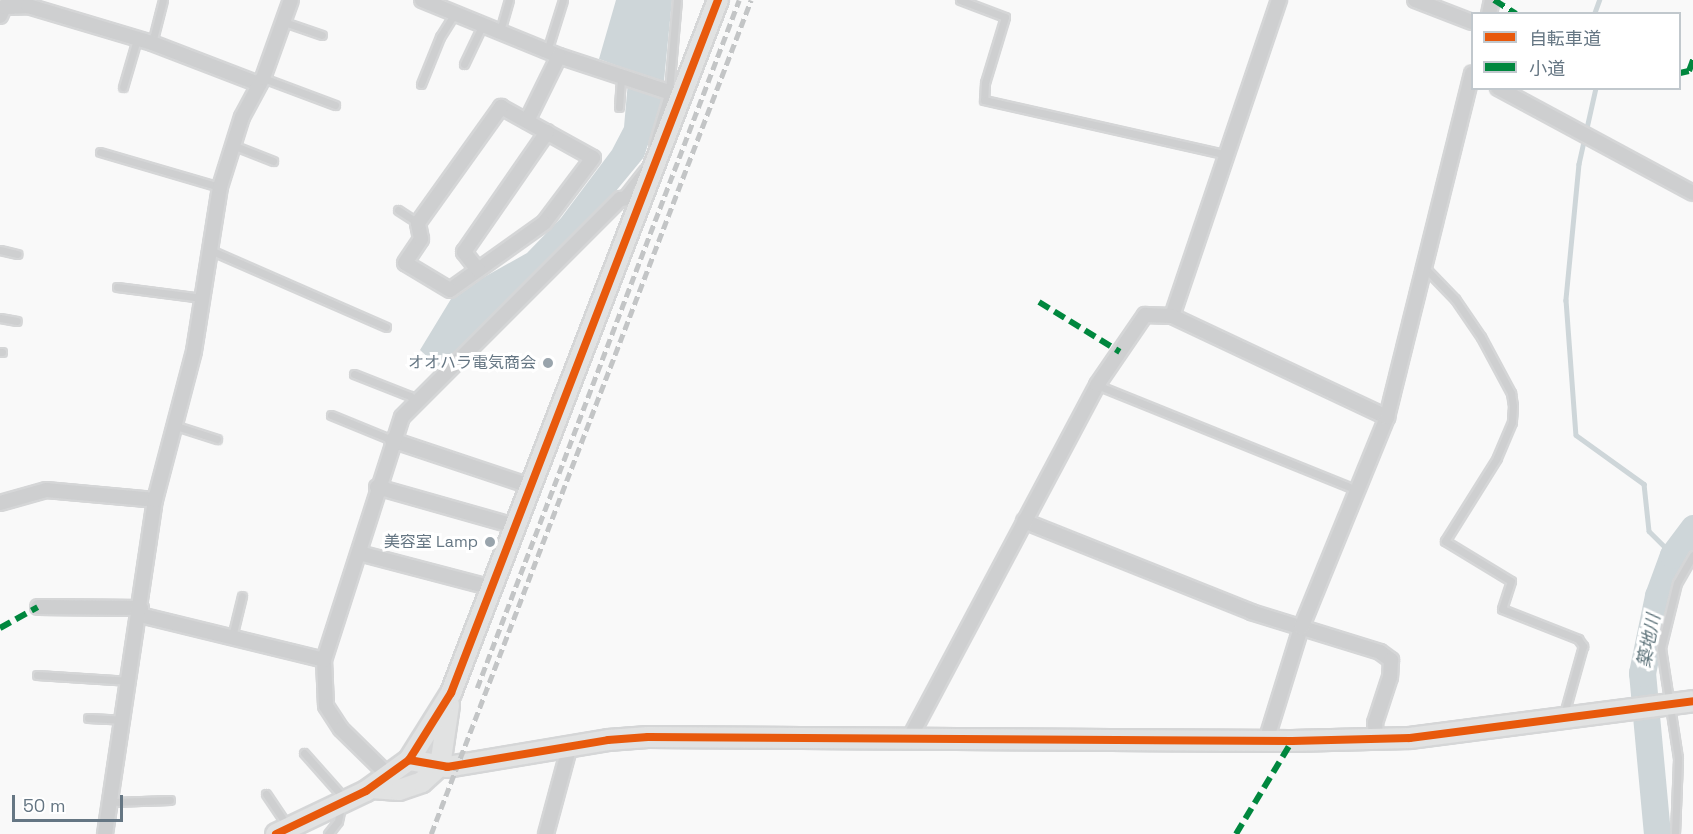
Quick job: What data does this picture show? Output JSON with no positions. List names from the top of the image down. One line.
{"water":["築地川"],"places":["オオハラ電気商会","美容室 Lamp"],"legend":["自転車道","小道"],"scale_bar":"50 m"}
